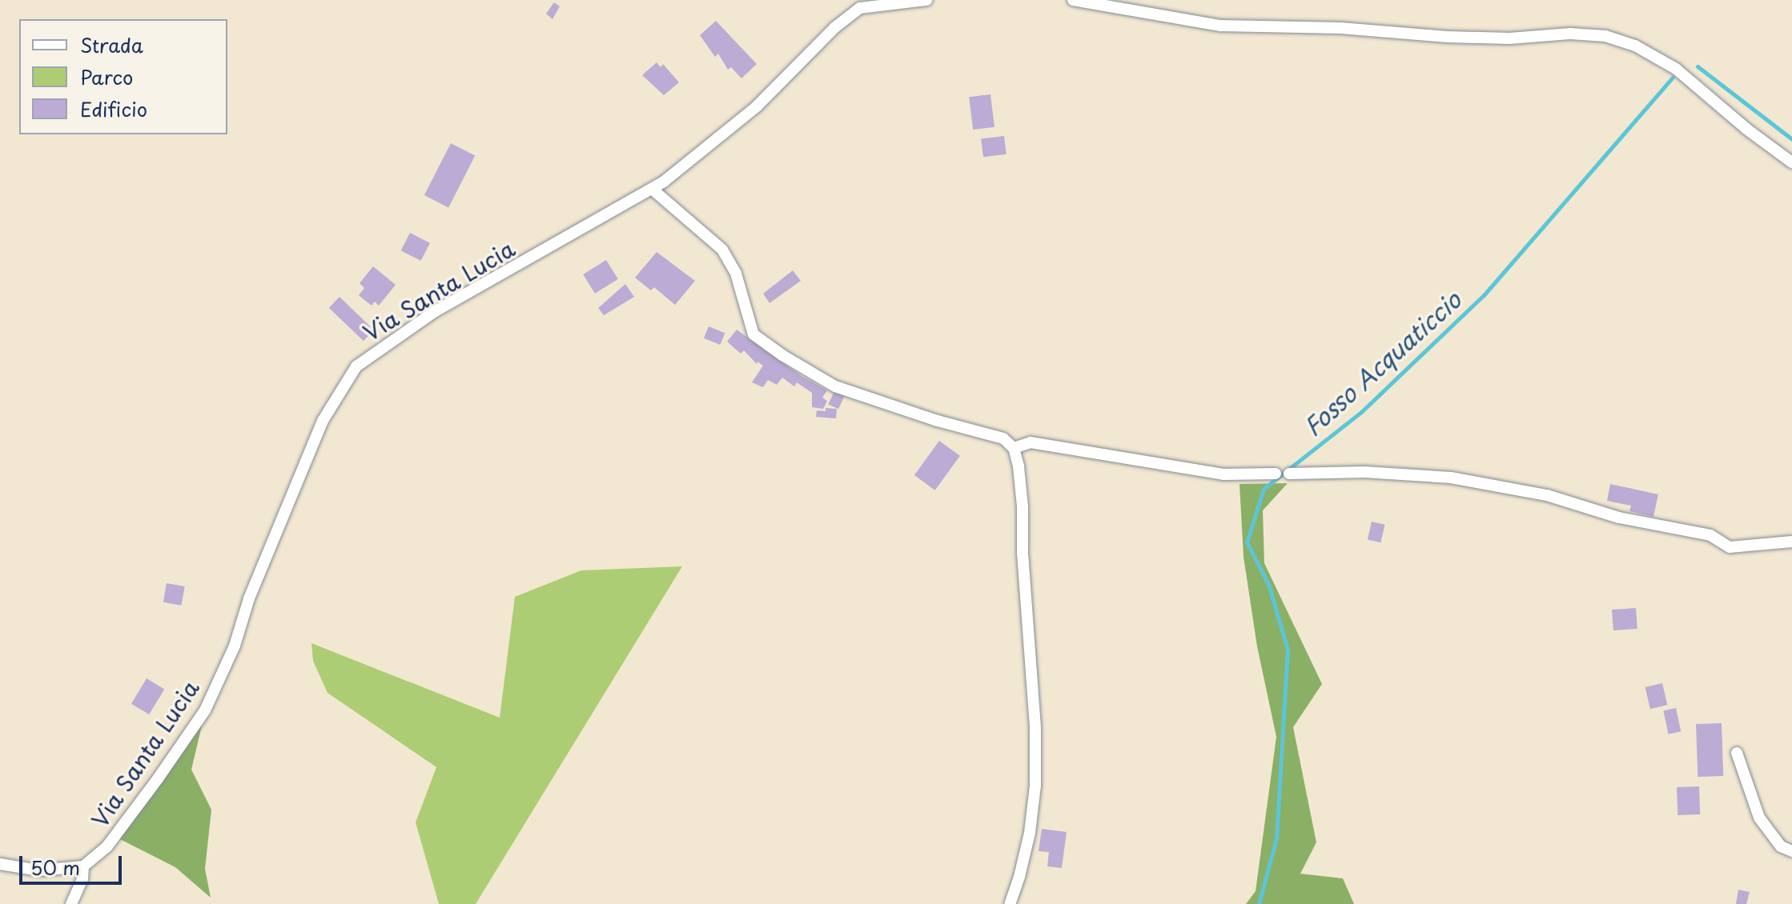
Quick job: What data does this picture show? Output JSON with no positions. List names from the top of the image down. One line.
{"streets":{"street":["Via Santa Lucia"]},"water":["Fosso Acquaticcio"],"legend":["Strada","Parco","Edificio"],"scale_bar":"50 m"}
